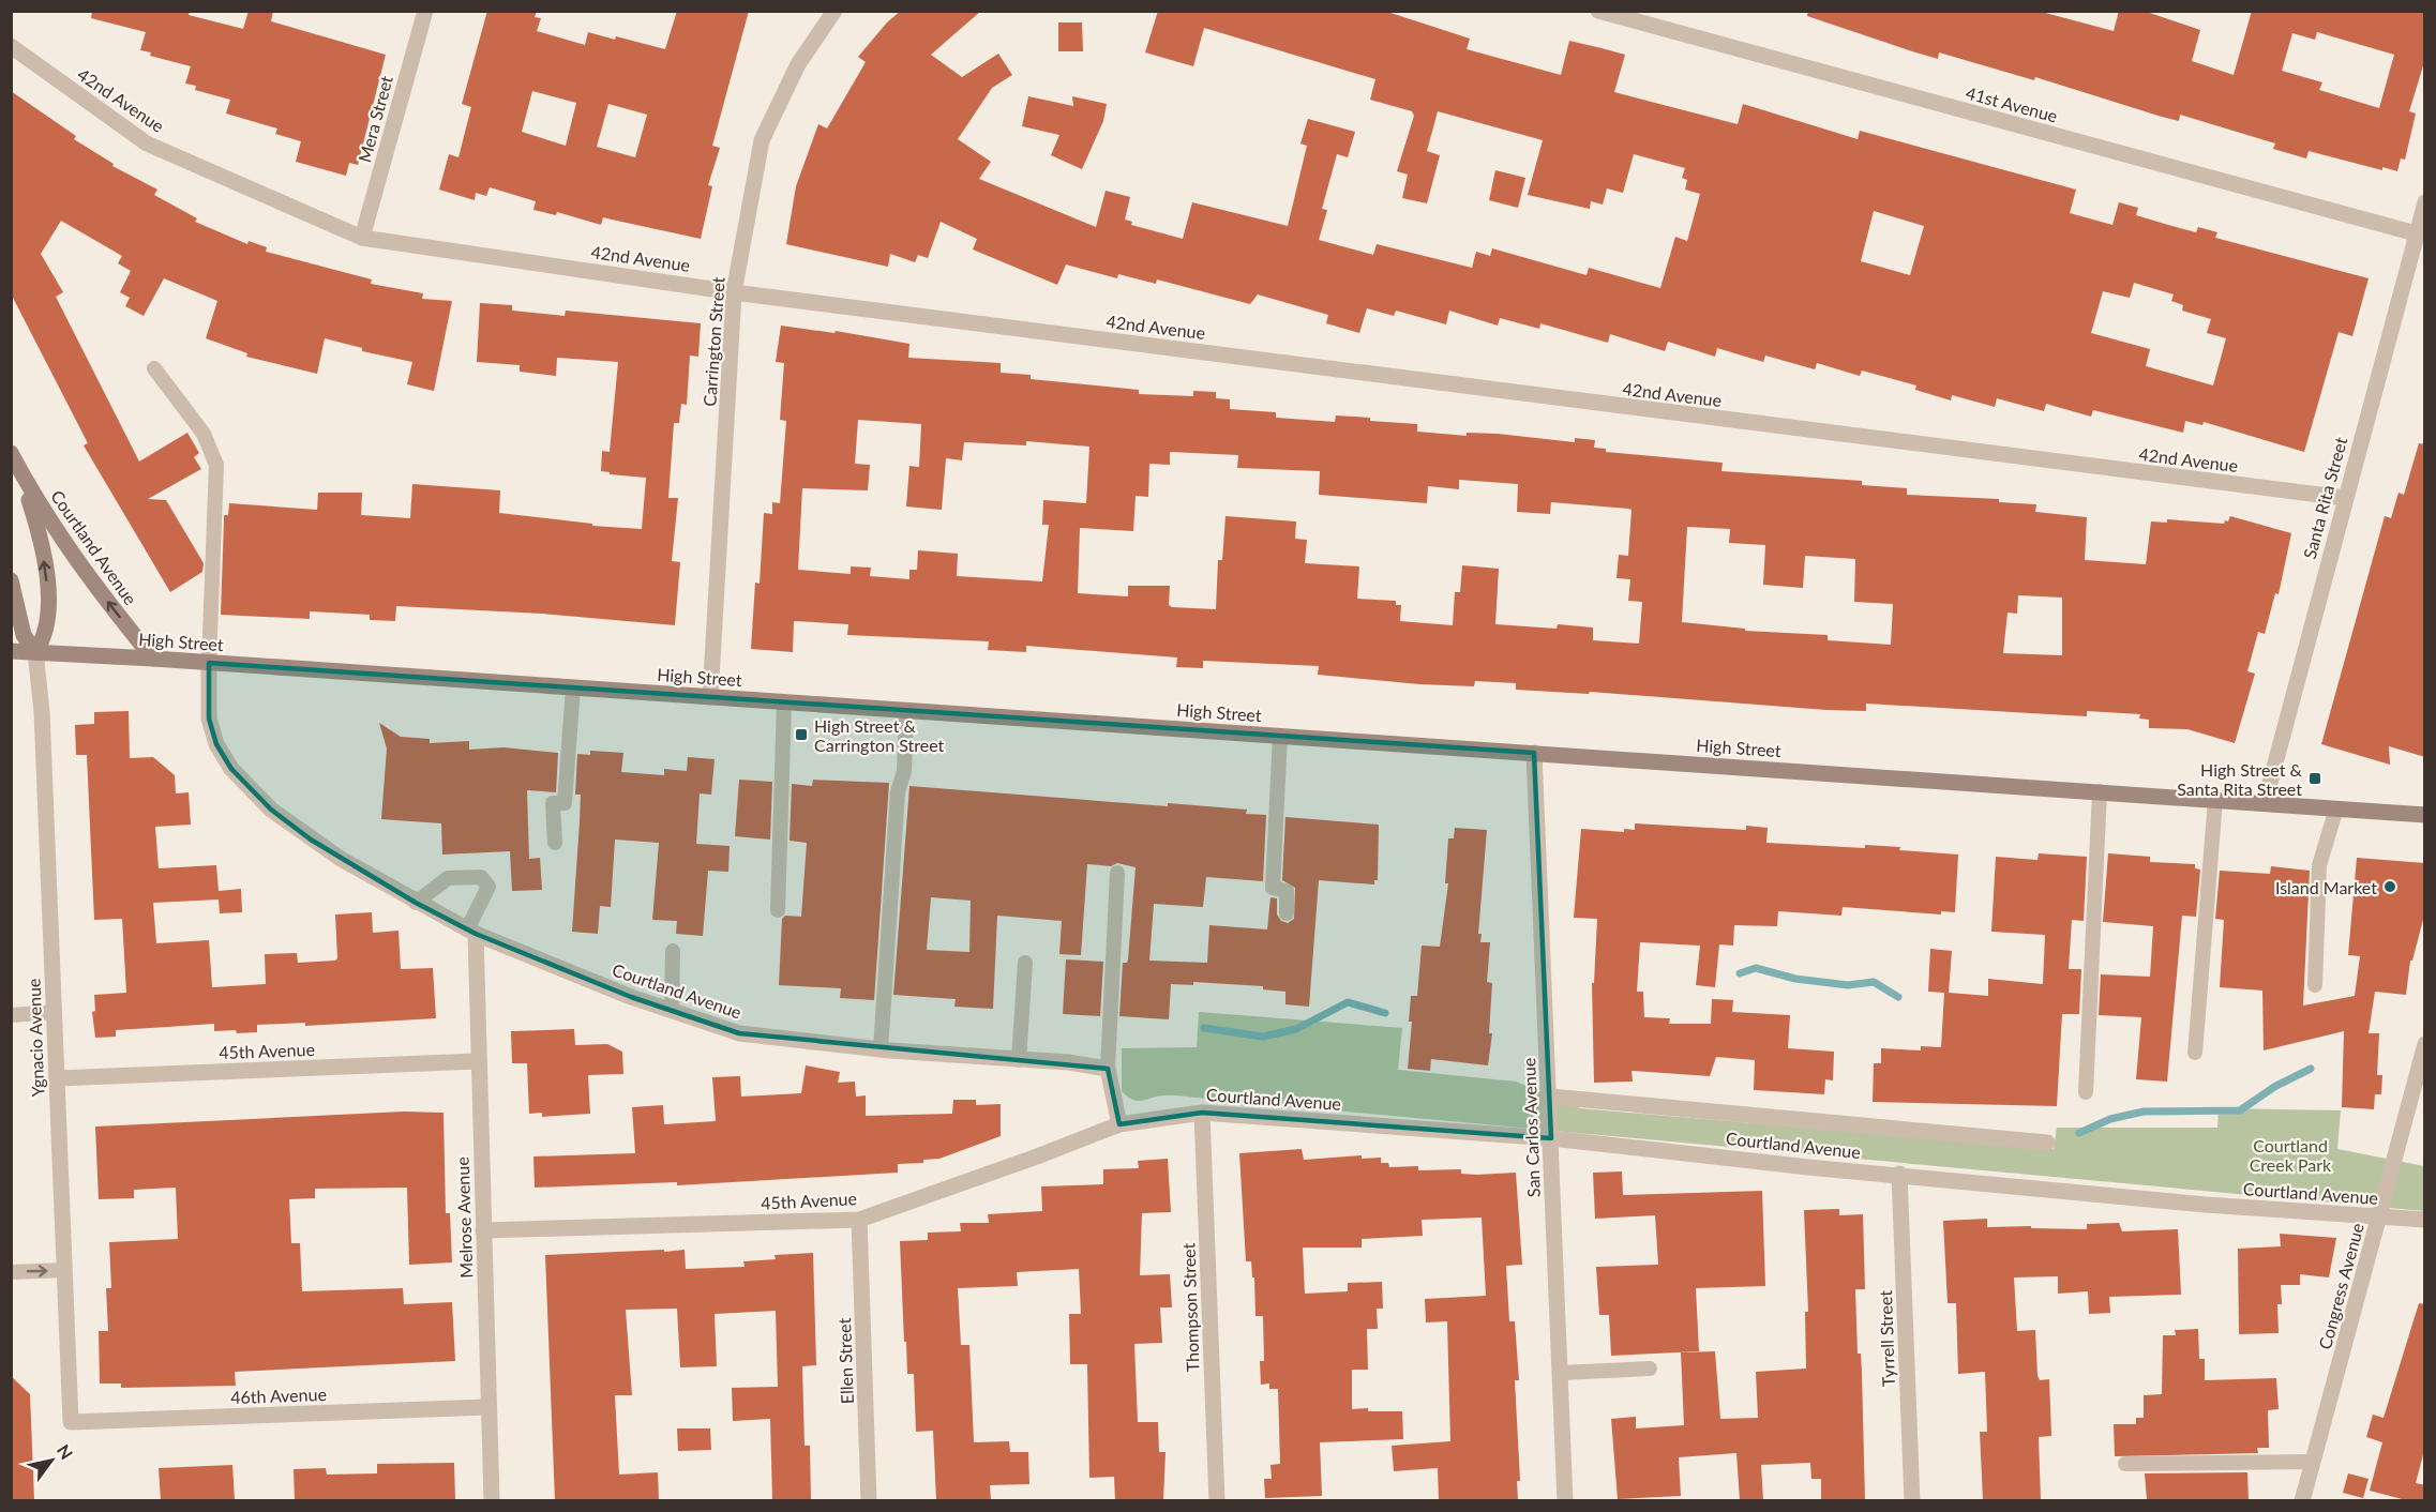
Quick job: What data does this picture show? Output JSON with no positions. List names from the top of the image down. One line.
{"streets":{"main road":["Courtland Avenue","High Street"],"street":["42nd Avenue","41st Avenue","Mera Street","Carrington Street","Santa Rita Street","Ygnacio Avenue","45th Avenue","San Carlos Avenue","Melrose Avenue","Congress Avenue","Thompson Street","Tyrrell Street","Ellen Street","46th Avenue"]},"crossings":[["42nd Avenue","Mera Street"],["42nd Avenue","Carrington Street"],["42nd Avenue","Santa Rita Street"],["41st Avenue","Santa Rita Street"],["Carrington Street","High Street"],["Santa Rita Street","High Street"],["Courtland Avenue","High Street"],["Courtland Avenue","Ygnacio Avenue"],["Courtland Avenue","45th Avenue"],["Courtland Avenue","San Carlos Avenue"],["Courtland Avenue","Melrose Avenue"],["Courtland Avenue","Congress Avenue"],["Courtland Avenue","Thompson Street"],["Courtland Avenue","Tyrrell Street"],["High Street","Ygnacio Avenue"],["High Street","San Carlos Avenue"],["Ygnacio Avenue","45th Avenue"],["Ygnacio Avenue","46th Avenue"],["45th Avenue","Melrose Avenue"],["45th Avenue","Ellen Street"],["Melrose Avenue","46th Avenue"]],"parks":["Courtland Creek Park"],"places":{"transit":["High Street & Carrington Street","High Street & Santa Rita Street"],"other":["Island Market"]},"north":"top right"}
